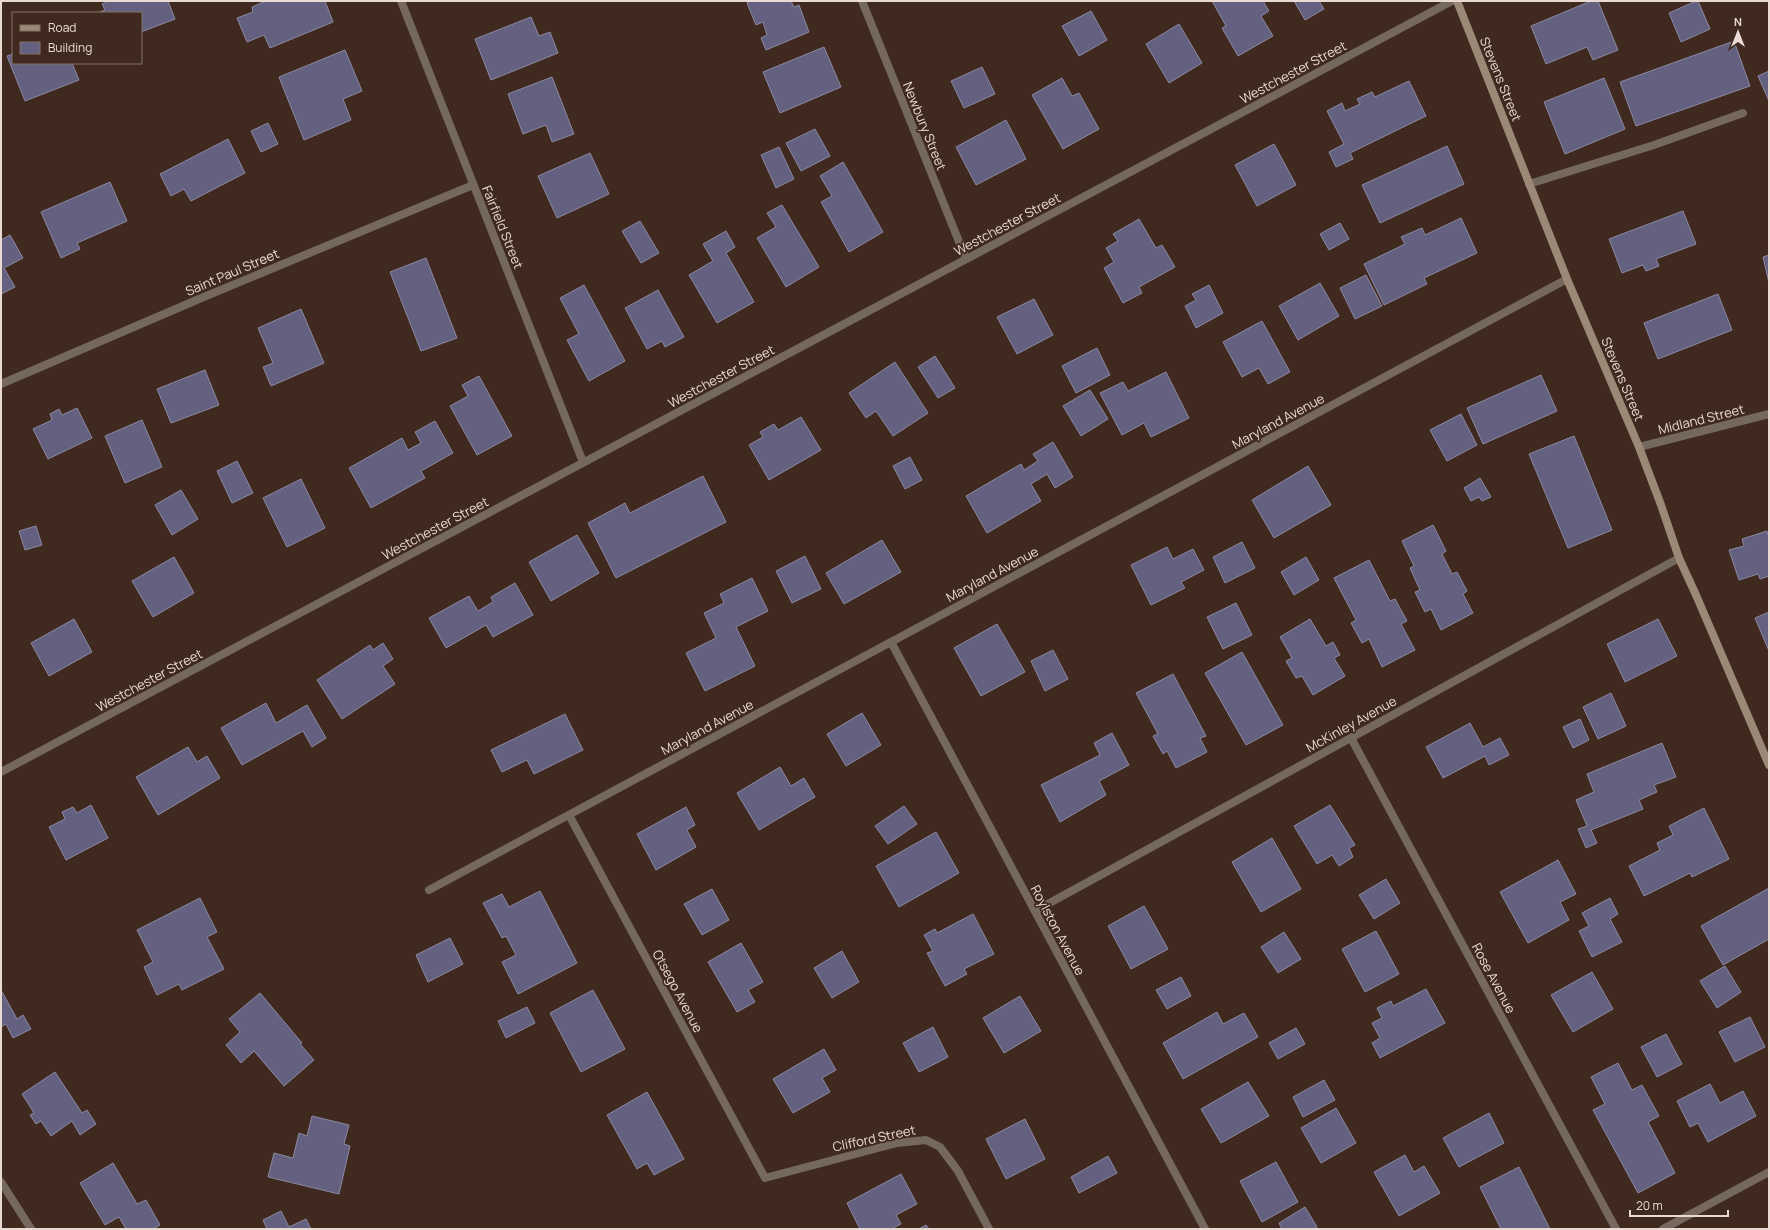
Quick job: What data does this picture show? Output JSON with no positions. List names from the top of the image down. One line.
{"streets":{"main road":["Stevens Street"],"street":["Westchester Street","Newbury Street","Fairfield Street","Saint Paul Street","Midland Street","Maryland Avenue","McKinley Avenue","Roylston Avenue","Rose Avenue","Otsego Avenue","Clifford Street"]},"crossings":[["Westchester Street","Newbury Street"],["Westchester Street","Fairfield Street"],["Stevens Street","Midland Street"],["Stevens Street","Maryland Avenue"],["Stevens Street","McKinley Avenue"],["Fairfield Street","Saint Paul Street"],["Maryland Avenue","Roylston Avenue"],["Maryland Avenue","Otsego Avenue"],["McKinley Avenue","Roylston Avenue"],["McKinley Avenue","Rose Avenue"],["Otsego Avenue","Clifford Street"]],"legend":["Road","Building"],"scale_bar":"20 m","north":"top"}
